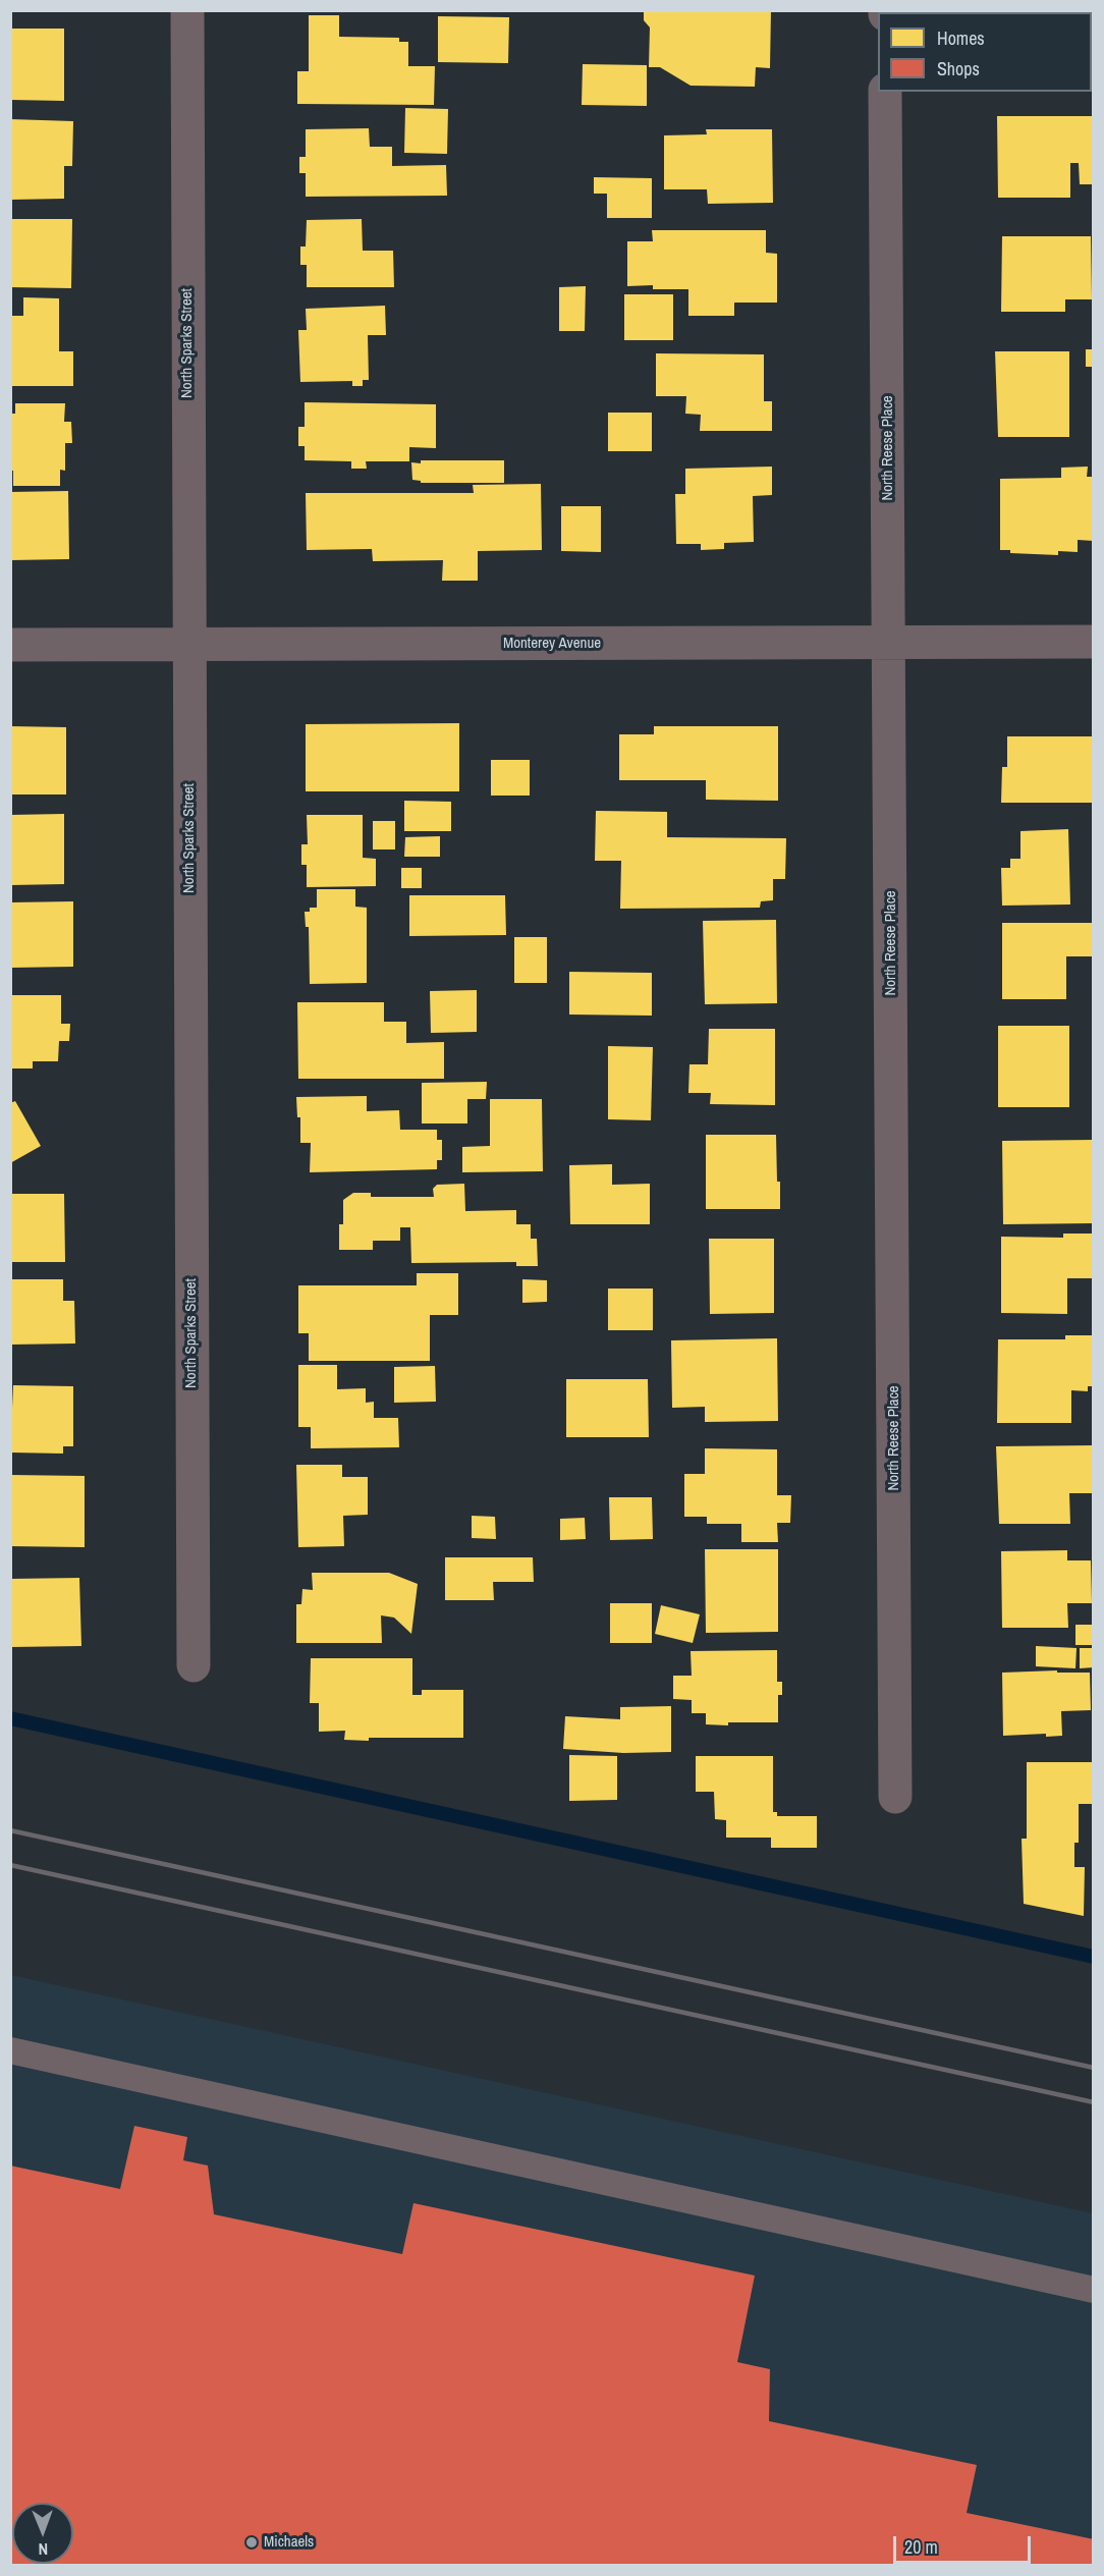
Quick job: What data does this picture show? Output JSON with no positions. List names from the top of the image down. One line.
{"streets":{"street":["North Sparks Street","North Reese Place","Monterey Avenue"]},"crossings":[["North Sparks Street","Monterey Avenue"],["North Reese Place","Monterey Avenue"]],"places":["Michaels"],"legend":["Homes","Shops"],"scale_bar":"20 m","north":"bottom"}
